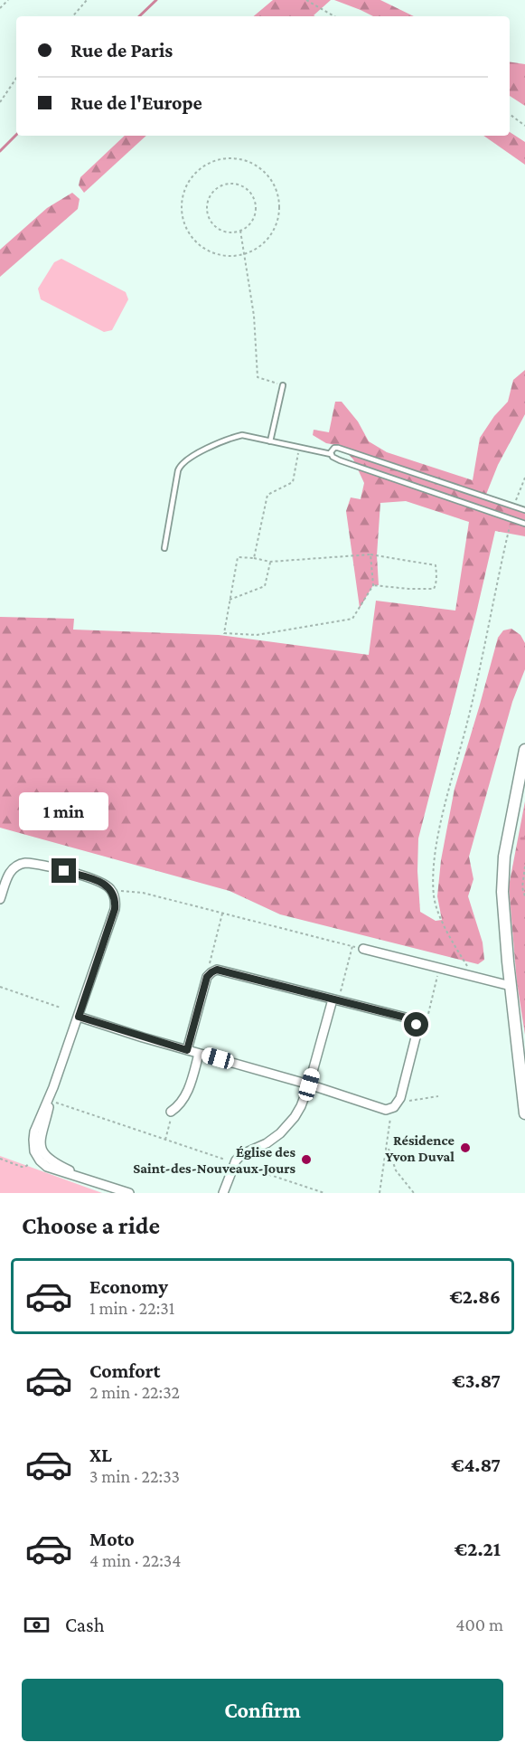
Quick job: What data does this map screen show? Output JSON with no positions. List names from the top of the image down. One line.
{"places":["Résidence Yvon Duval","Église des Saint-des-Nouveaux-Jours"],"page":{"banner":["Rue de Paris","Rue de l'Europe"],"bubble":"1 min","heading":"Choose a ride","list":[{"name":"Economy","note":"1 min · 22:31","value":"€2.86"},{"name":"Comfort","note":"2 min · 22:32","value":"€3.87"},{"name":"XL","note":"3 min · 22:33","value":"€4.87"},{"name":"Moto","note":"4 min · 22:34","value":"€2.21"}],"pay":["Cash","400 m"],"buttons":"Confirm"}}
